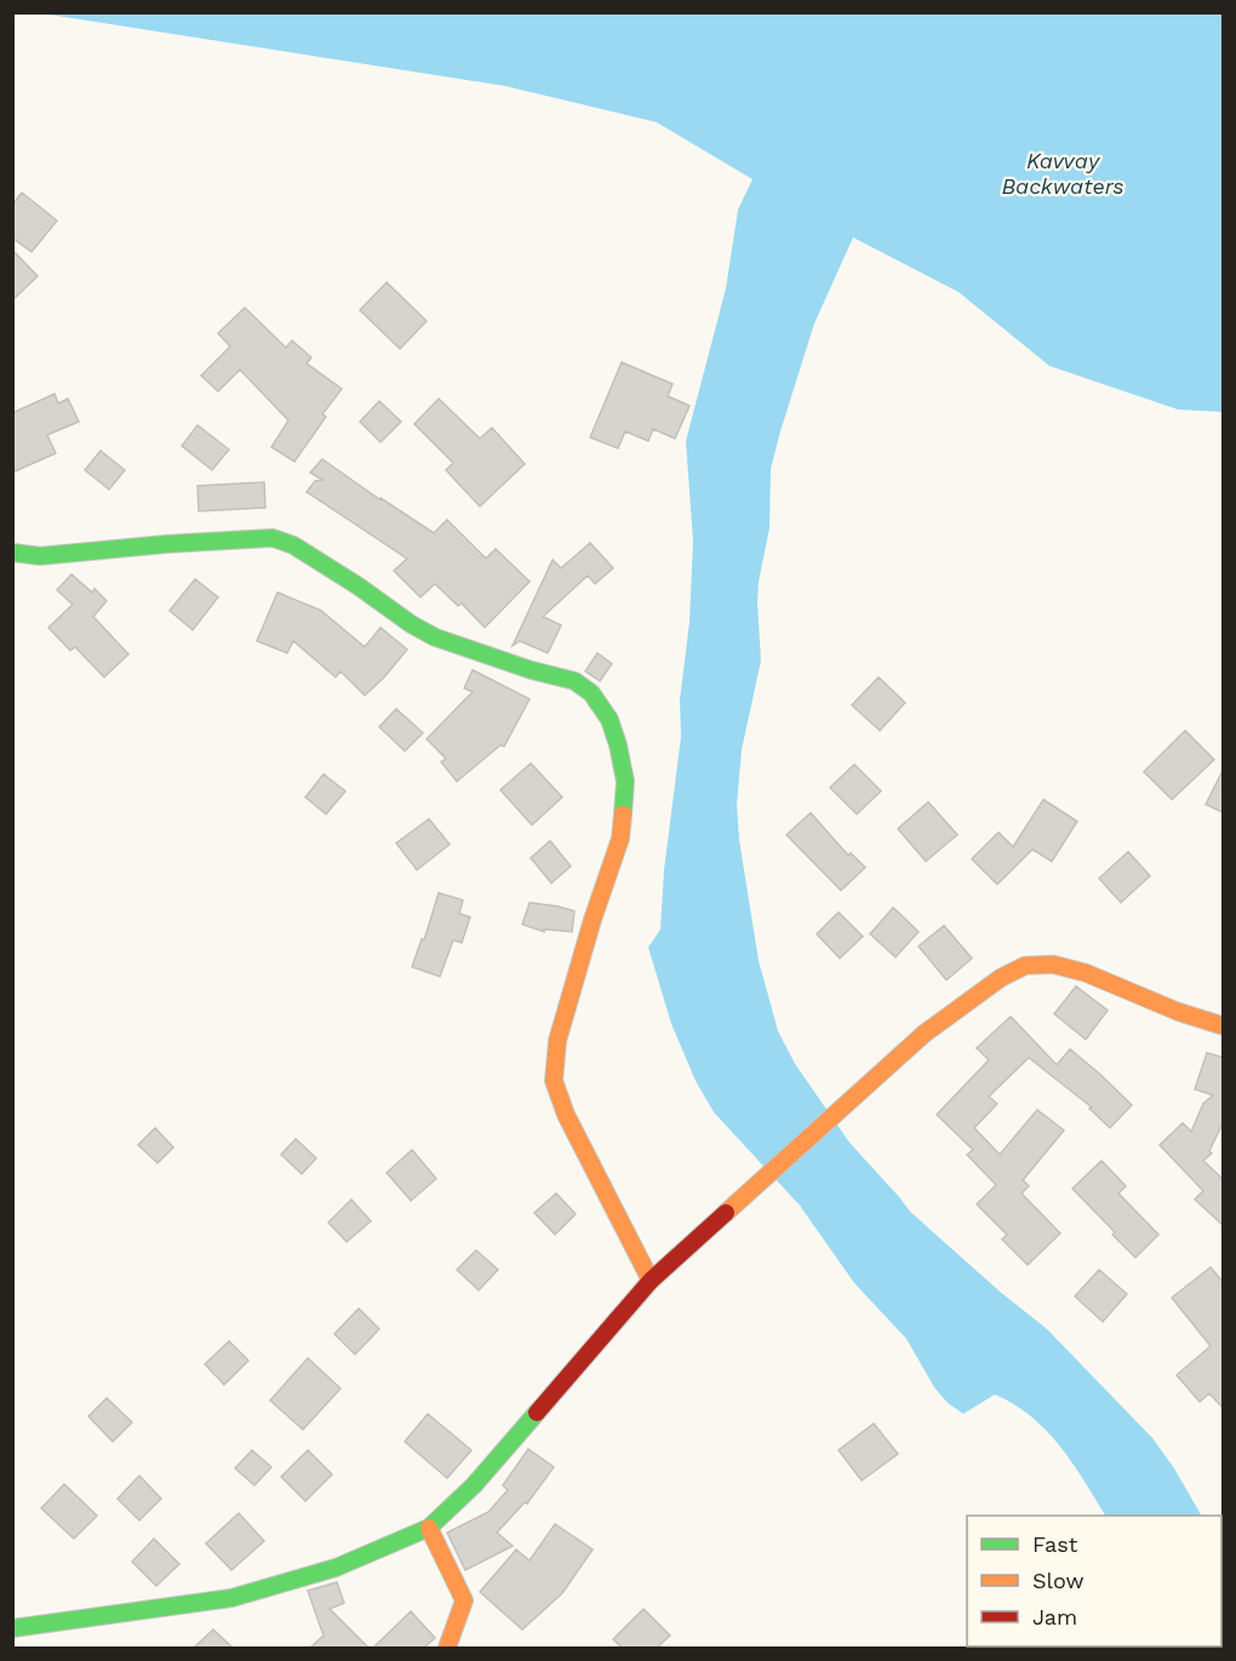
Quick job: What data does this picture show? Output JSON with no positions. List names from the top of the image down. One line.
{"water":["Kavvay Backwaters"],"legend":["Fast","Slow","Jam"]}
